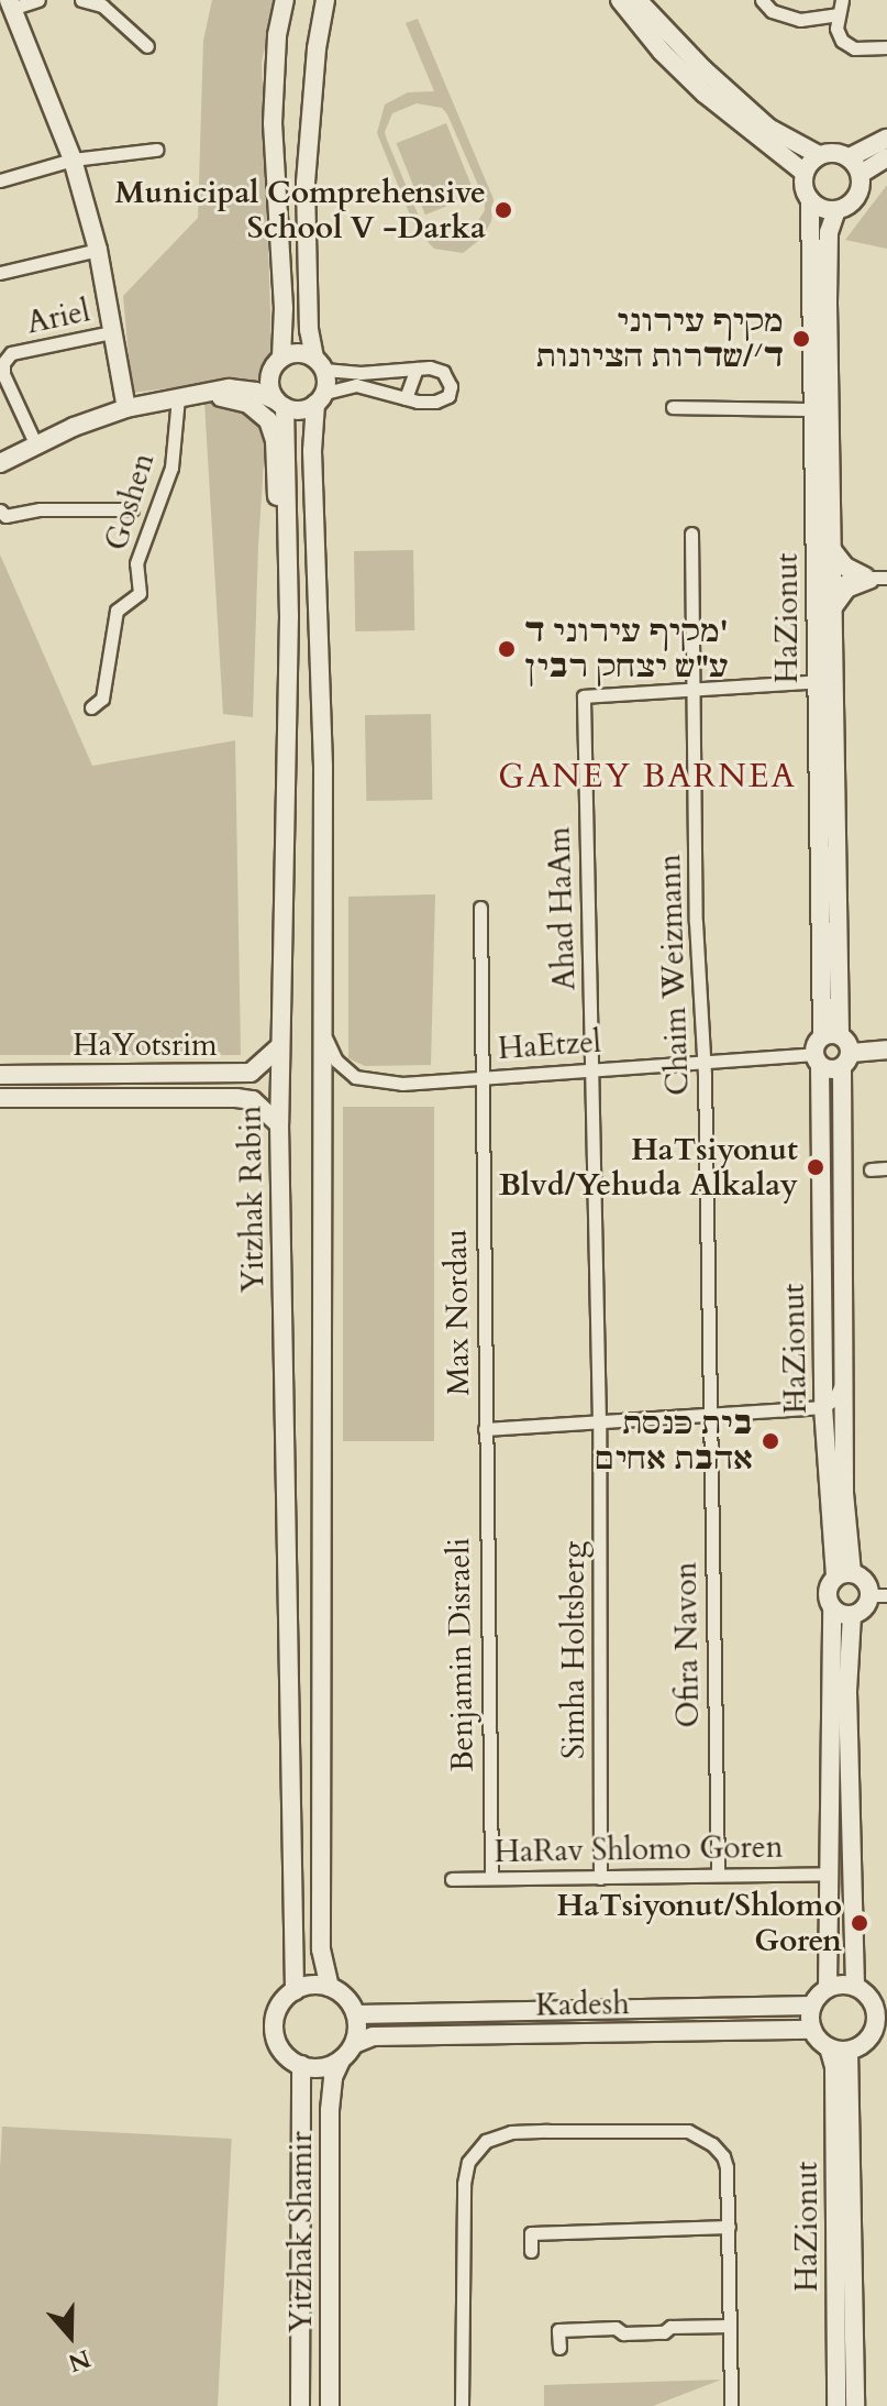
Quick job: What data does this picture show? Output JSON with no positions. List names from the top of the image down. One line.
{"streets":{"main road":["HaZionut","HaYotsrim","Yitzhak Rabin","Kadesh","Yitzhak Shamir"],"street":["Ariel","Goshen","Ahad HaAm","Chaim Weizmann","HaEtzel","Max Nordau","Ofira Navon","Simha Holtsberg","Benjamin Disraeli","HaRav Shlomo Goren"]},"crossings":[["HaZionut","Ahad HaAm"],["HaZionut","HaEtzel"],["HaZionut","Max Nordau"],["HaZionut","Kadesh"],["Ahad HaAm","Chaim Weizmann"],["Ahad HaAm","HaEtzel"],["Ahad HaAm","Max Nordau"],["Ahad HaAm","Simha Holtsberg"],["Chaim Weizmann","HaEtzel"],["Chaim Weizmann","Max Nordau"],["Chaim Weizmann","Ofira Navon"],["HaYotsrim","Yitzhak Rabin"],["HaEtzel","Max Nordau"],["Yitzhak Rabin","Kadesh"],["Yitzhak Rabin","Yitzhak Shamir"],["Max Nordau","Ofira Navon"],["Max Nordau","Simha Holtsberg"],["Max Nordau","Benjamin Disraeli"],["Ofira Navon","HaRav Shlomo Goren"],["Simha Holtsberg","HaRav Shlomo Goren"],["Benjamin Disraeli","HaRav Shlomo Goren"],["Kadesh","Yitzhak Shamir"]],"districts":["GANEY BARNEA"],"places":["Municipal Comprehensive School V -Darka","מקיף עירוני ד׳/שדרות הציונות","מקיף עירוני ד' ע\"ש יצחק רבין","HaTsiyonut Blvd/Yehuda Alkalay","בית כנסת אהבת אחים","HaTsiyonut/Shlomo Goren"],"north":"bottom"}
